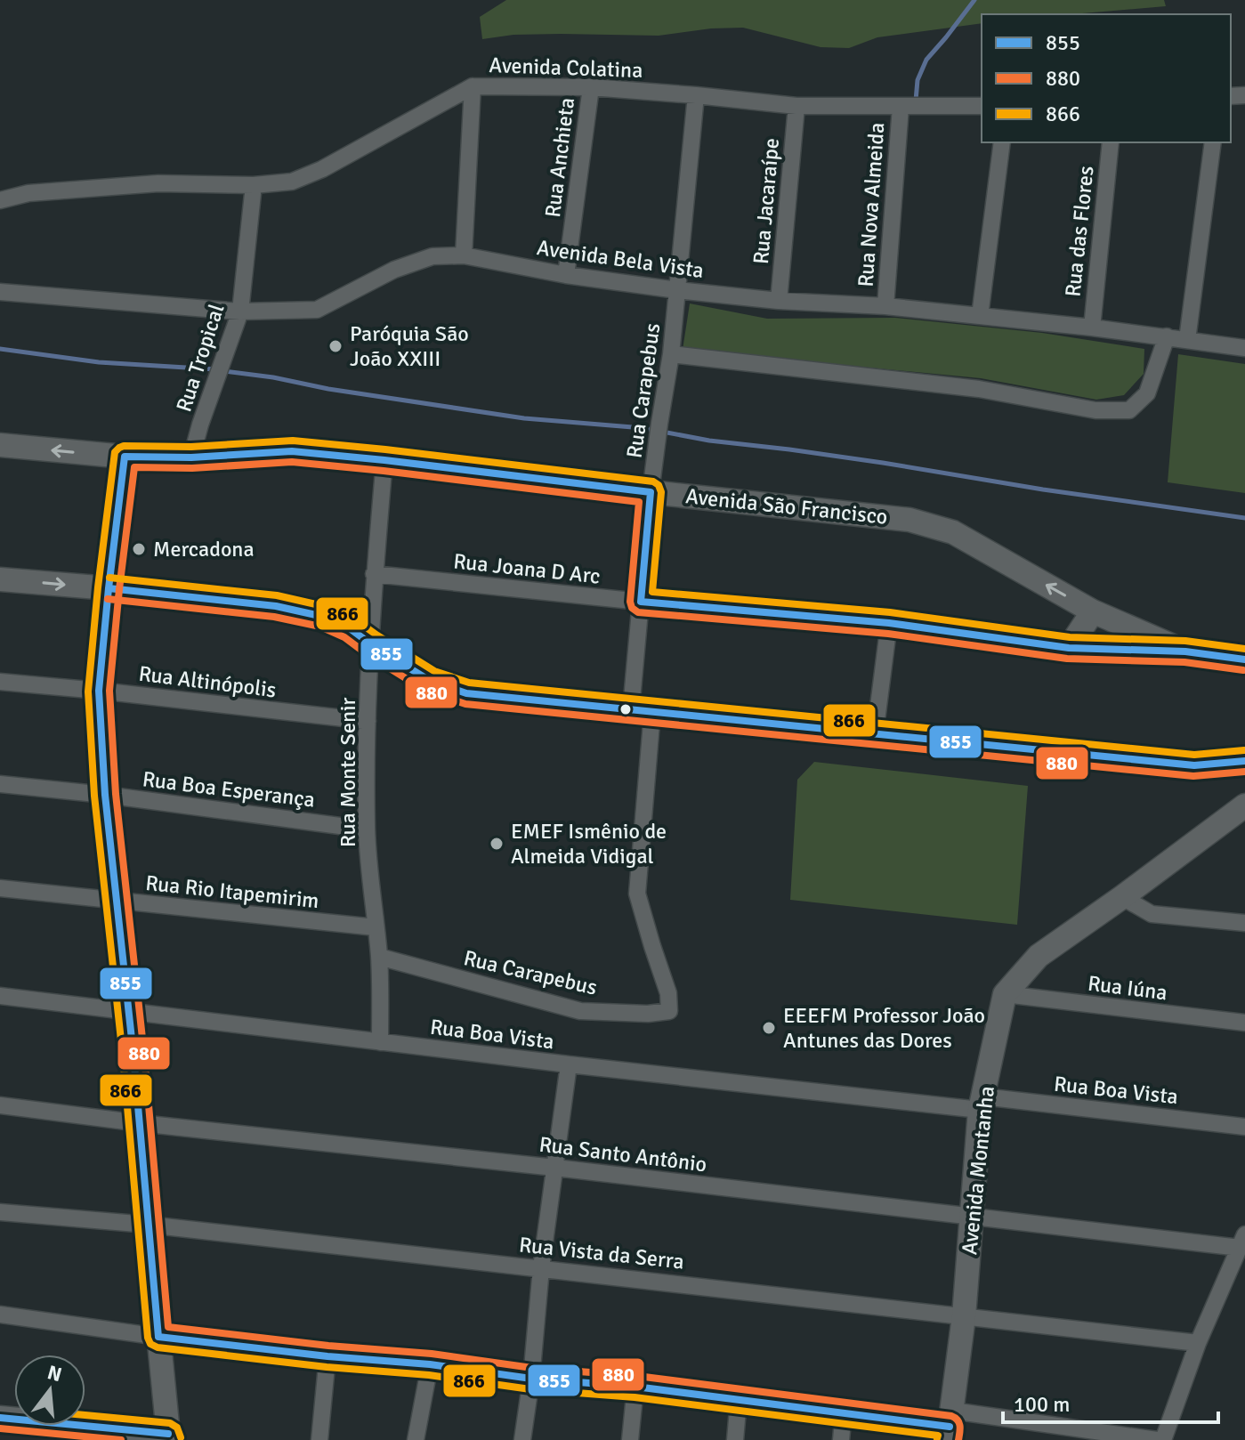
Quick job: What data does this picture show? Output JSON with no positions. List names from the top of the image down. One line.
{"streets":{"street":["Avenida Colatina","Rua Anchieta","Rua Jacaraípe","Rua Nova Almeida","Rua das Flores","Avenida Bela Vista","Rua Tropical","Rua Carapebus","Avenida São Francisco","Rua Joana D Arc","Rua Altinópolis","Rua Monte Senir","Rua Boa Esperança","Rua Rio Itapemirim","Rua Iúna","Rua Boa Vista","Rua Santo Antônio","Avenida Montanha","Rua Vista da Serra"]},"crossings":[["Avenida Colatina","Rua Anchieta"],["Avenida Colatina","Rua Jacaraípe"],["Avenida Colatina","Rua Nova Almeida"],["Avenida Colatina","Rua Tropical"],["Avenida Colatina","Rua Carapebus"],["Rua Anchieta","Avenida Bela Vista"],["Rua Jacaraípe","Avenida Bela Vista"],["Rua Nova Almeida","Avenida Bela Vista"],["Rua das Flores","Avenida Bela Vista"],["Avenida Bela Vista","Rua Tropical"],["Avenida Bela Vista","Rua Carapebus"],["Rua Tropical","Avenida São Francisco"],["Rua Carapebus","Avenida São Francisco"],["Rua Carapebus","Rua Joana D Arc"],["Rua Carapebus","Rua Monte Senir"],["Avenida São Francisco","Rua Joana D Arc"],["Avenida São Francisco","Rua Monte Senir"],["Rua Joana D Arc","Rua Monte Senir"],["Rua Altinópolis","Rua Monte Senir"],["Rua Monte Senir","Rua Boa Esperança"],["Rua Monte Senir","Rua Rio Itapemirim"],["Rua Monte Senir","Rua Boa Vista"],["Rua Iúna","Avenida Montanha"],["Rua Boa Vista","Avenida Montanha"],["Rua Santo Antônio","Avenida Montanha"],["Avenida Montanha","Rua Vista da Serra"]],"places":["Paróquia São João XXIII","Mercadona","EMEF Ismênio de Almeida Vidigal","EEEFM Professor João Antunes das Dores"],"lines":["transit line 866","transit line 855","transit line 880"],"legend":["855","880","866"],"scale_bar":"100 m","north":"top"}
